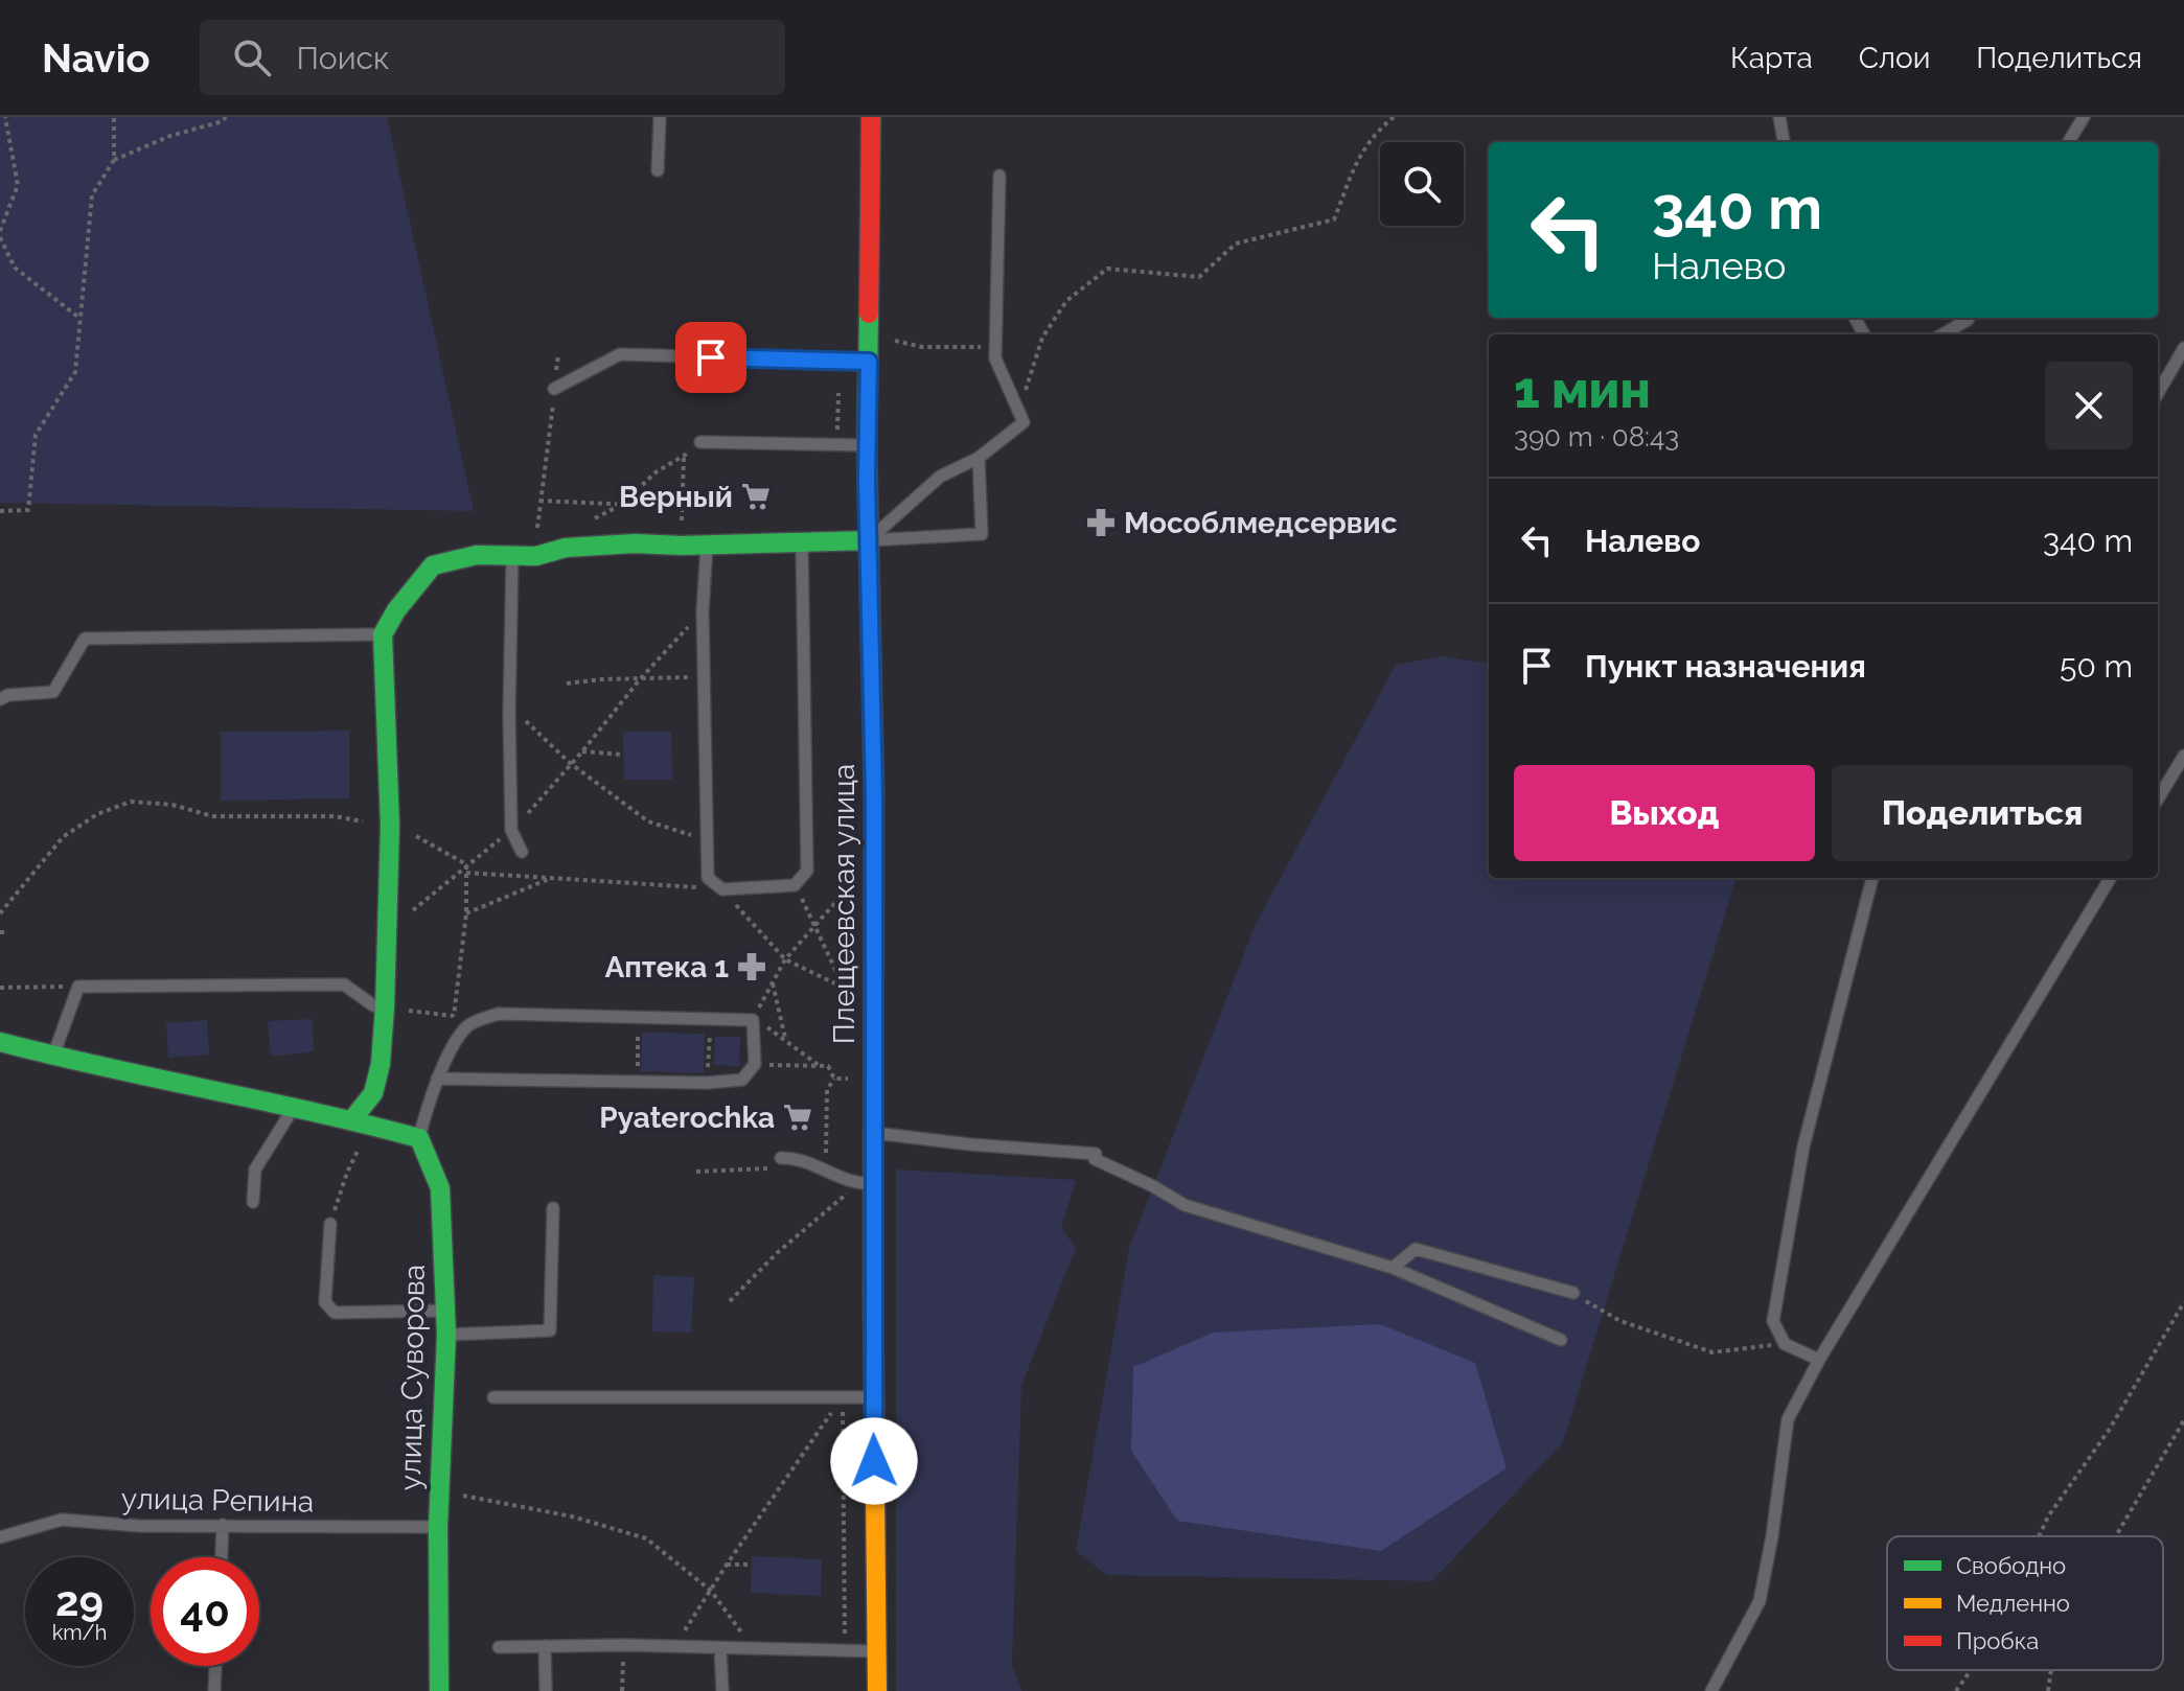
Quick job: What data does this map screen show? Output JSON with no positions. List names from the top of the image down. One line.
{"streets":{"street":["Плещеевская улица","улица Суворова"],"lane":["улица Репина"]},"crossings":[["улица Суворова","улица Репина"]],"places":{"supermarket":["Верный","Pyaterochka"],"pharmacy":["Мособлмедсервис","Аптека 1"]},"legend":["Свободно","Медленно","Пробка"],"page":{"header":"Navio","search":"Поиск","nav":["Карта","Слои","Поделиться"],"turn":["340 m","Налево"],"heading":["1 мин","390 m · 08:43"],"list":[{"name":"Налево","value":"340 m"},{"name":"Пункт назначения","value":"50 m"}],"buttons":["Выход","Поделиться"],"speed":"29 km/h","limit":"40"}}
